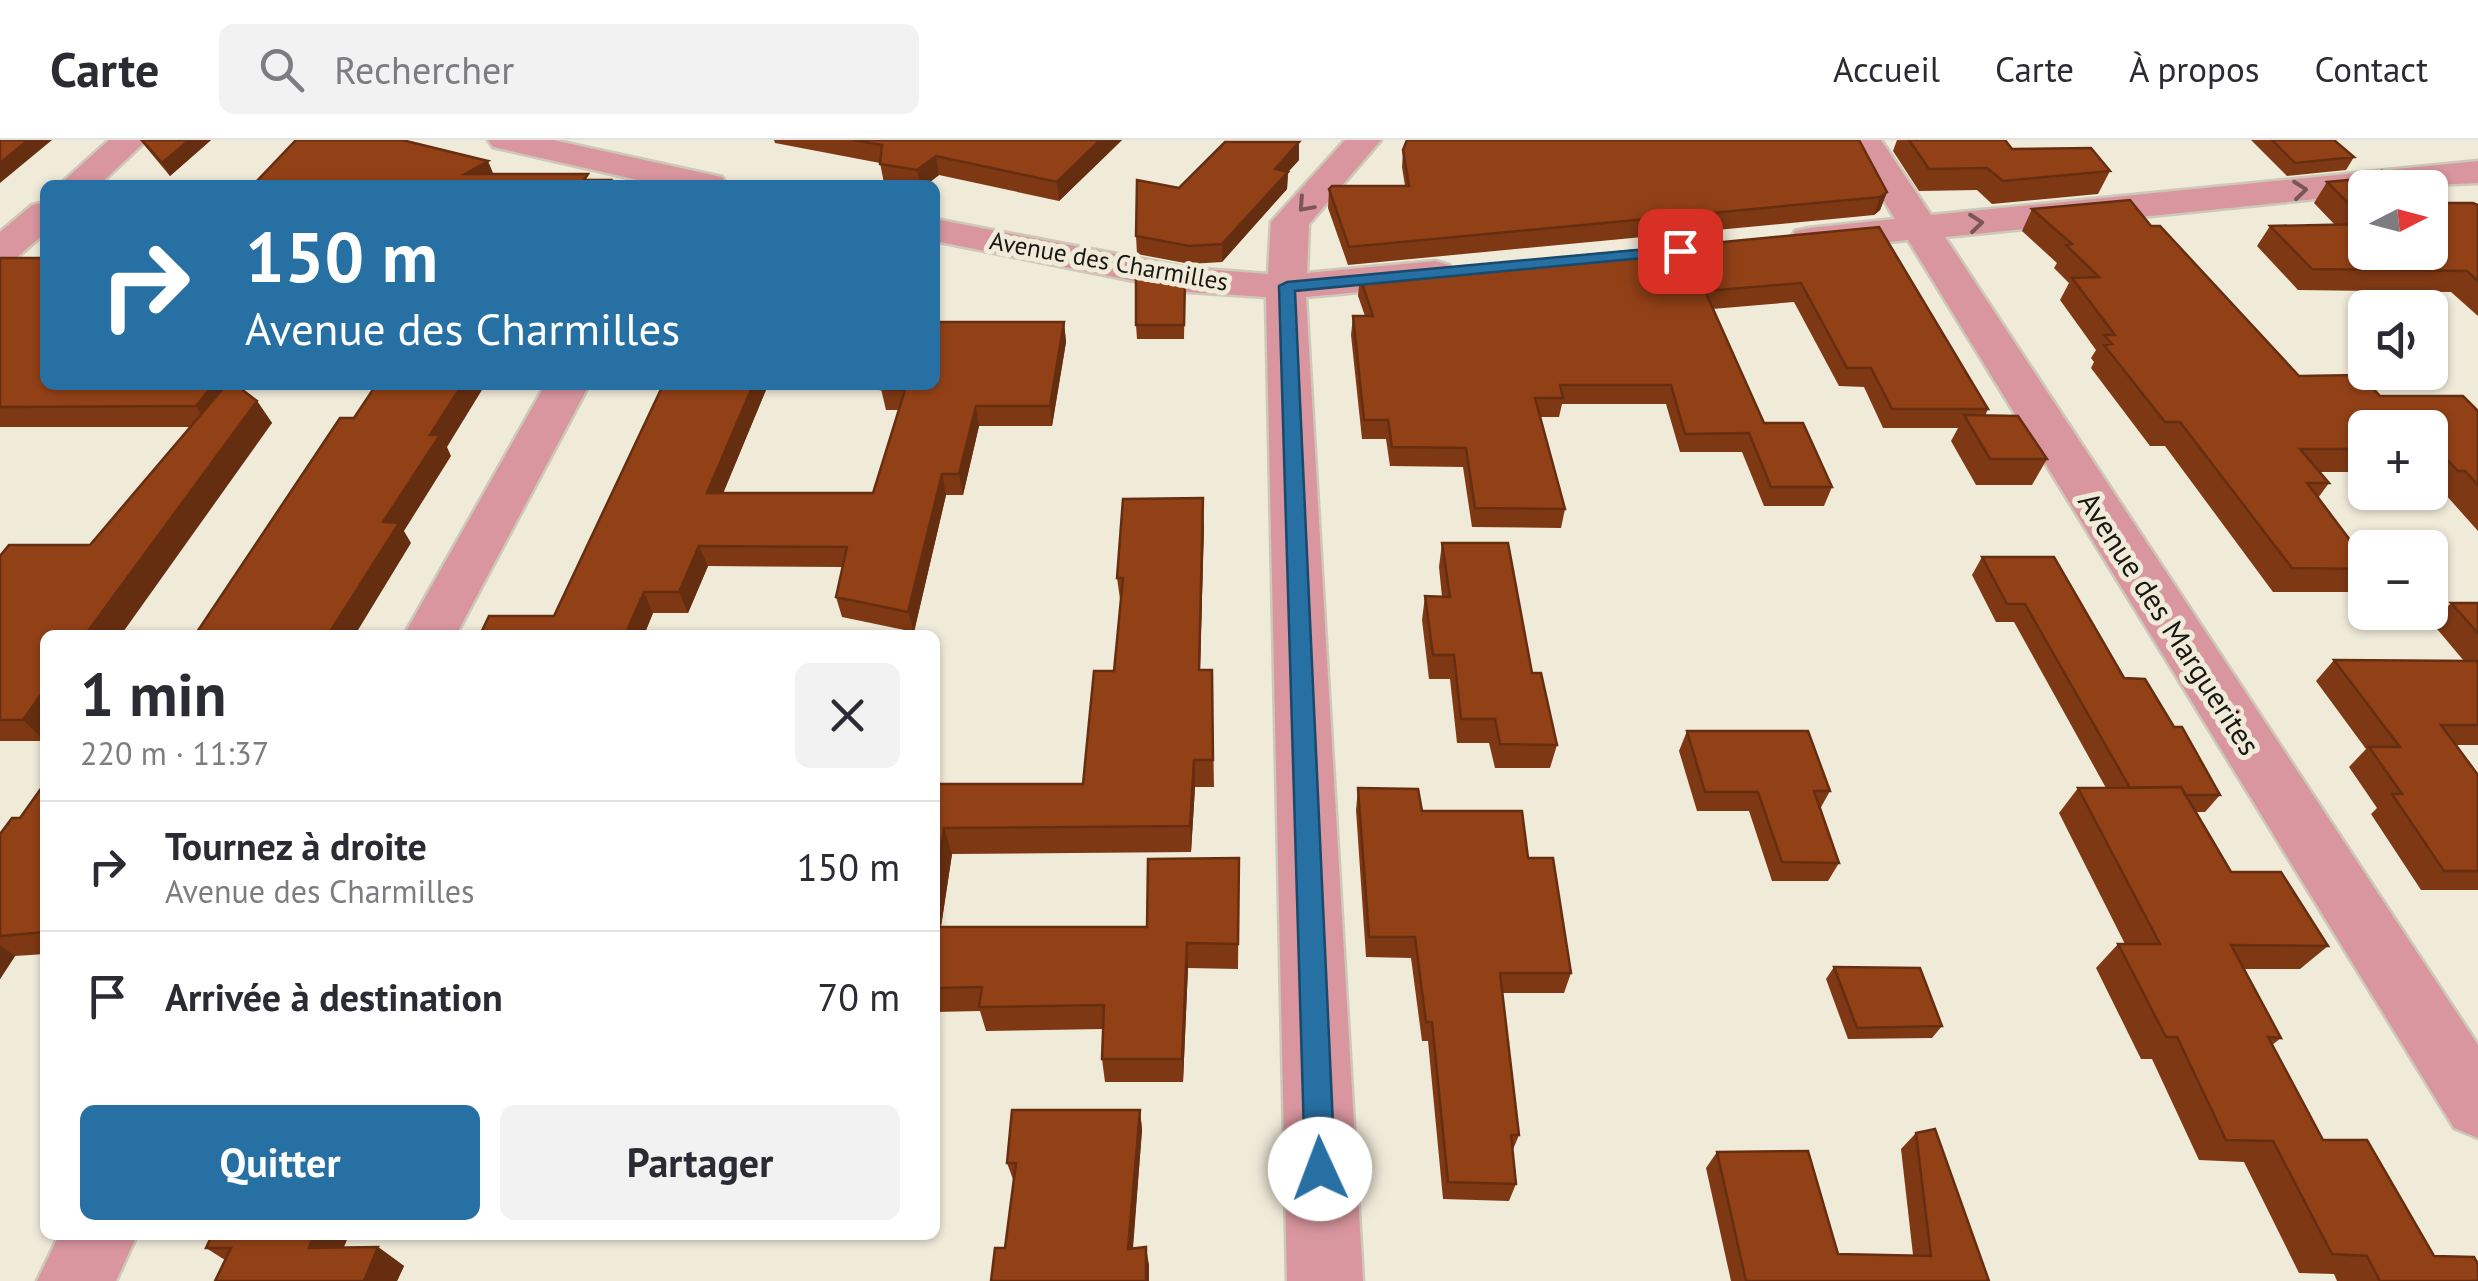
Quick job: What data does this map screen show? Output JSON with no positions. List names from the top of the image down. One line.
{"streets":{"street":["Avenue des Charmilles","Avenue des Marguerites"]},"north":"right","page":{"header":"Carte","search":"Rechercher","nav":["Accueil","Carte","À propos","Contact"],"map_buttons":["+","−"],"turn":["150 m","Avenue des Charmilles"],"heading":["1 min","220 m · 11:37"],"list":[{"name":"Tournez à droite","note":"Avenue des Charmilles","value":"150 m"},{"name":"Arrivée à destination","value":"70 m"}],"buttons":["Quitter","Partager"]}}
